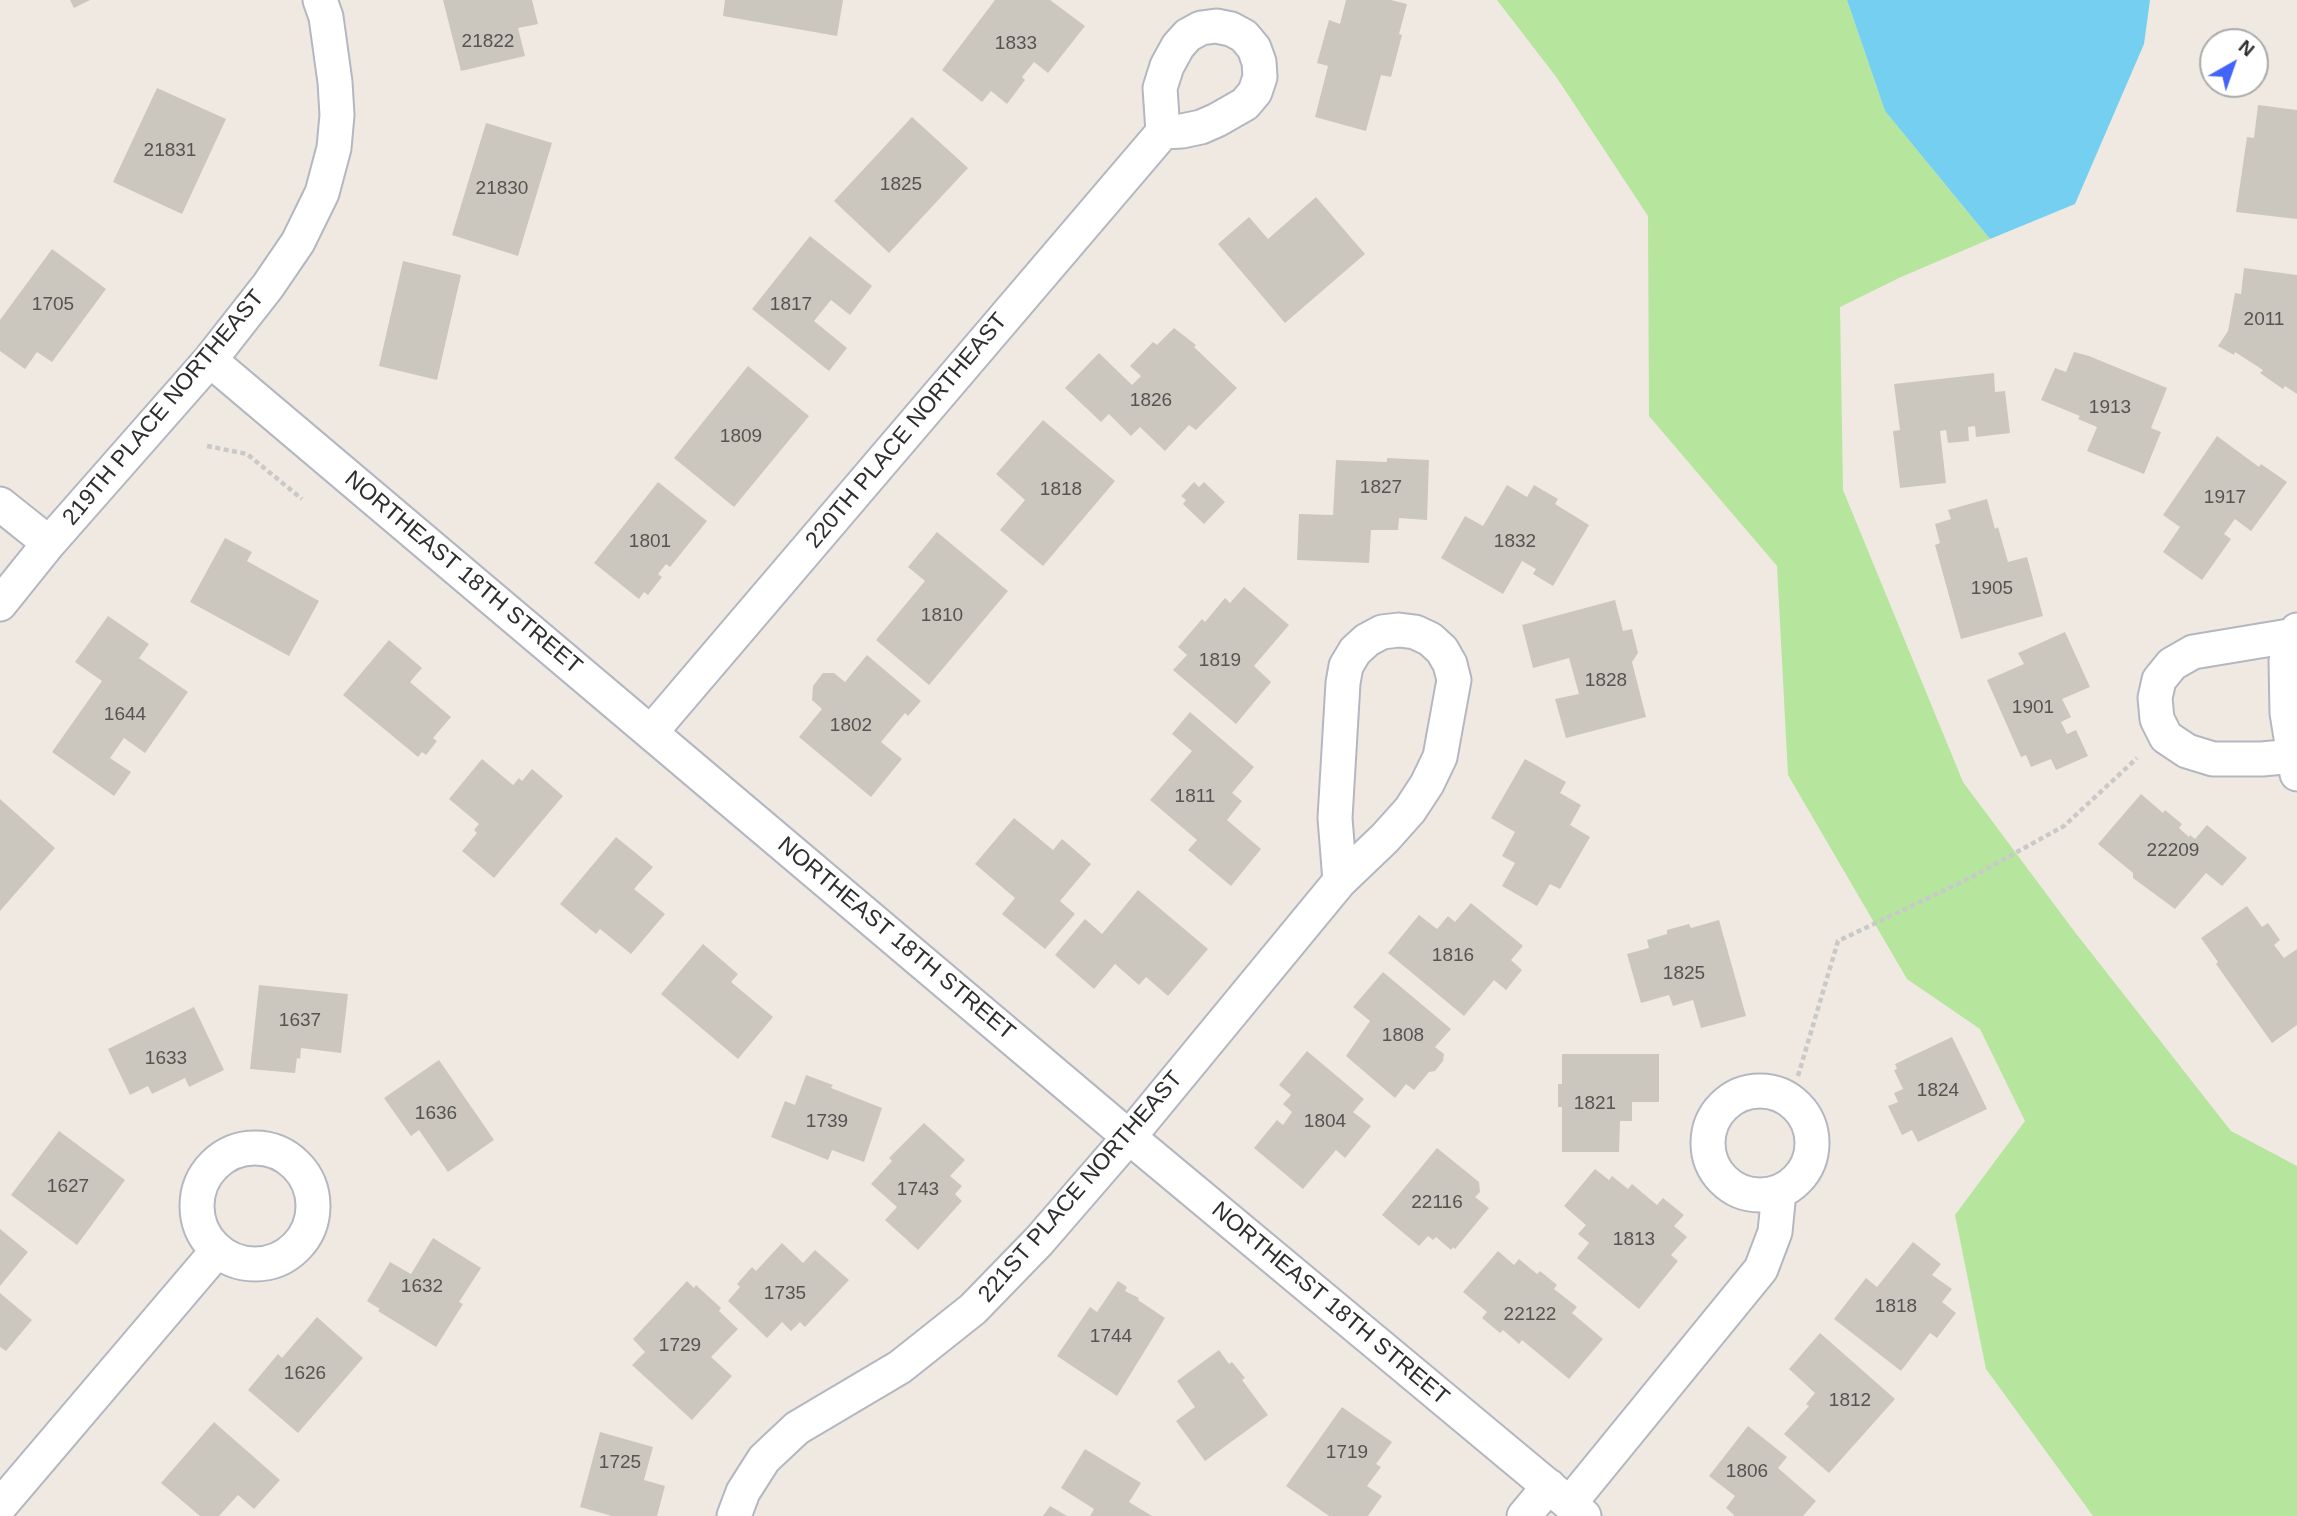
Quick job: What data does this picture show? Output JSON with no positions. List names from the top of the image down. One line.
{"streets":{"street":["219TH PLACE NORTHEAST","220TH PLACE NORTHEAST","NORTHEAST 18TH STREET","221ST PLACE NORTHEAST"]},"crossings":[["219TH PLACE NORTHEAST","NORTHEAST 18TH STREET"],["220TH PLACE NORTHEAST","NORTHEAST 18TH STREET"],["NORTHEAST 18TH STREET","221ST PLACE NORTHEAST"]],"house_numbers":["21822","1833","21831","1825","21830","1705","1817","2011","1826","1913","1809","1827","1818","1917","1801","1832","1905","1810","1819","1828","1901","1644","1802","1811","22209","1816","1825","1637","1808","1633","1824","1821","1636","1739","1804","1627","1743","22116","1813","1632","1735","1818","22122","1744","1729","1626","1812","1719","1725","1806"],"north":"top right"}
